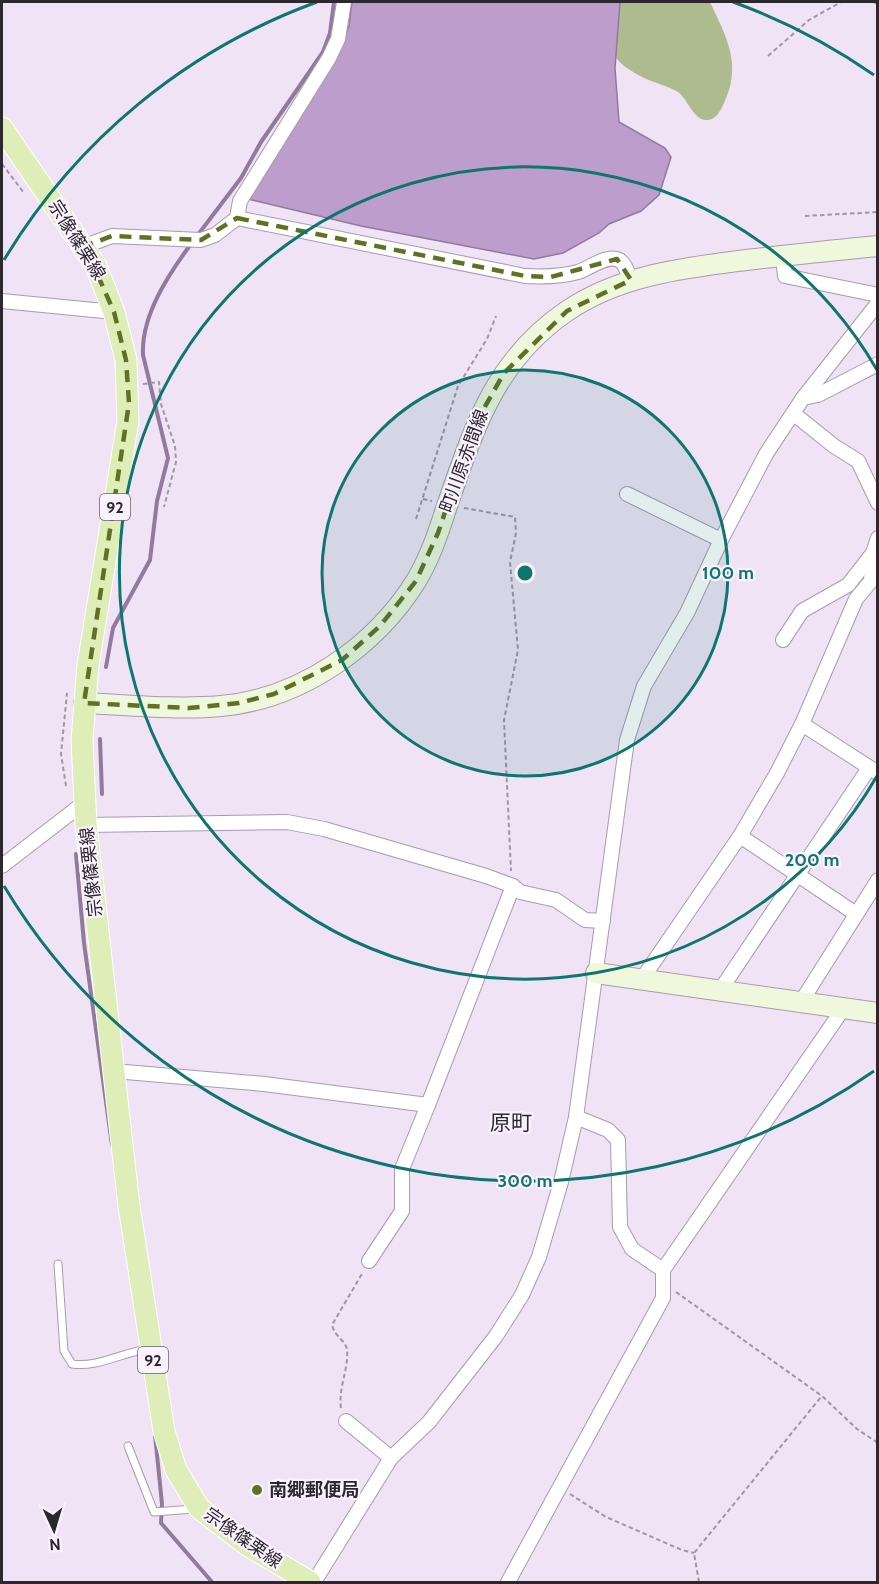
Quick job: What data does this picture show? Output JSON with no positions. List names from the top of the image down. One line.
{"streets":{"main road":["宗像篠栗線","町川原赤間線","92"]},"crossings":[["宗像篠栗線","町川原赤間線"]],"districts":["原町"],"places":["南郷郵便局"],"north":"bottom","rings":["100 m","200 m","300 m"]}
